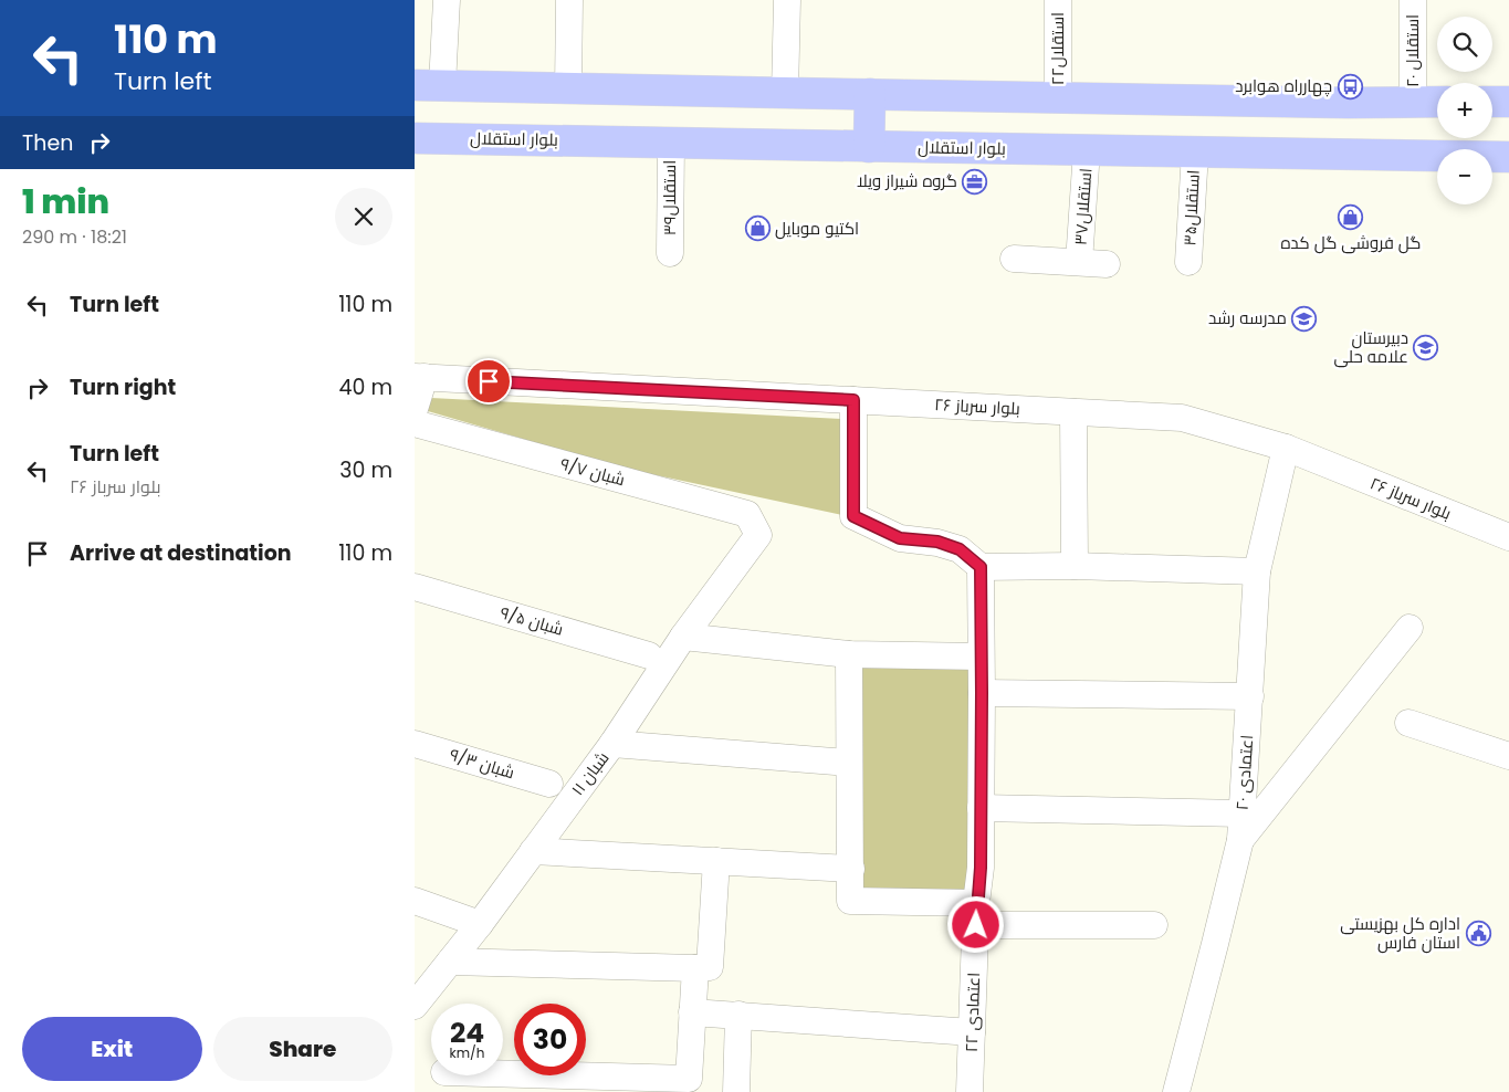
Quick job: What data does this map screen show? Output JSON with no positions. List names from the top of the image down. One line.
{"streets":{"main road":["بلوار استقلال"],"street":["استقلال۲۲","۲۰ استقلال","استقلال۳۹","استقلال۳۷","استقلال۳۵","۲۶ بلوار سرباز","۹/۷ شبان","۹/۵ شبان","۹/۳ شبان","۲۰ اعتمادی","۱۱ شبان","۲۲ اعتمادی"]},"crossings":[["بلوار استقلال","استقلال۳۹"],["بلوار استقلال","استقلال۳۷"],["بلوار استقلال","استقلال۳۵"],["۲۶ بلوار سرباز","۲۰ اعتمادی"],["۹/۷ شبان","۱۱ شبان"]],"places":{"bus stop":["چهارراه هوابرد"],"office":["گروه شیراز ویلا"],"shop":["گل فروشی گل کده","اکتیو موبایل"],"school or university":["مدرسه رشد","دبیرستان علامه حلی"],"public building":["اداره کل بهزیستی استان فارس"]},"page":{"turn":["110 m","Turn left"],"map_buttons":["+","−"],"then":"Then","heading":["1 min","290 m · 18:21"],"list":[{"name":"Turn left","value":"110 m"},{"name":"Turn right","value":"40 m"},{"name":"Turn left","note":"۲۶ بلوار سرباز","value":"30 m"},{"name":"Arrive at destination","value":"110 m"}],"speed":"24 km/h","limit":"30","buttons":["Exit","Share"]}}
